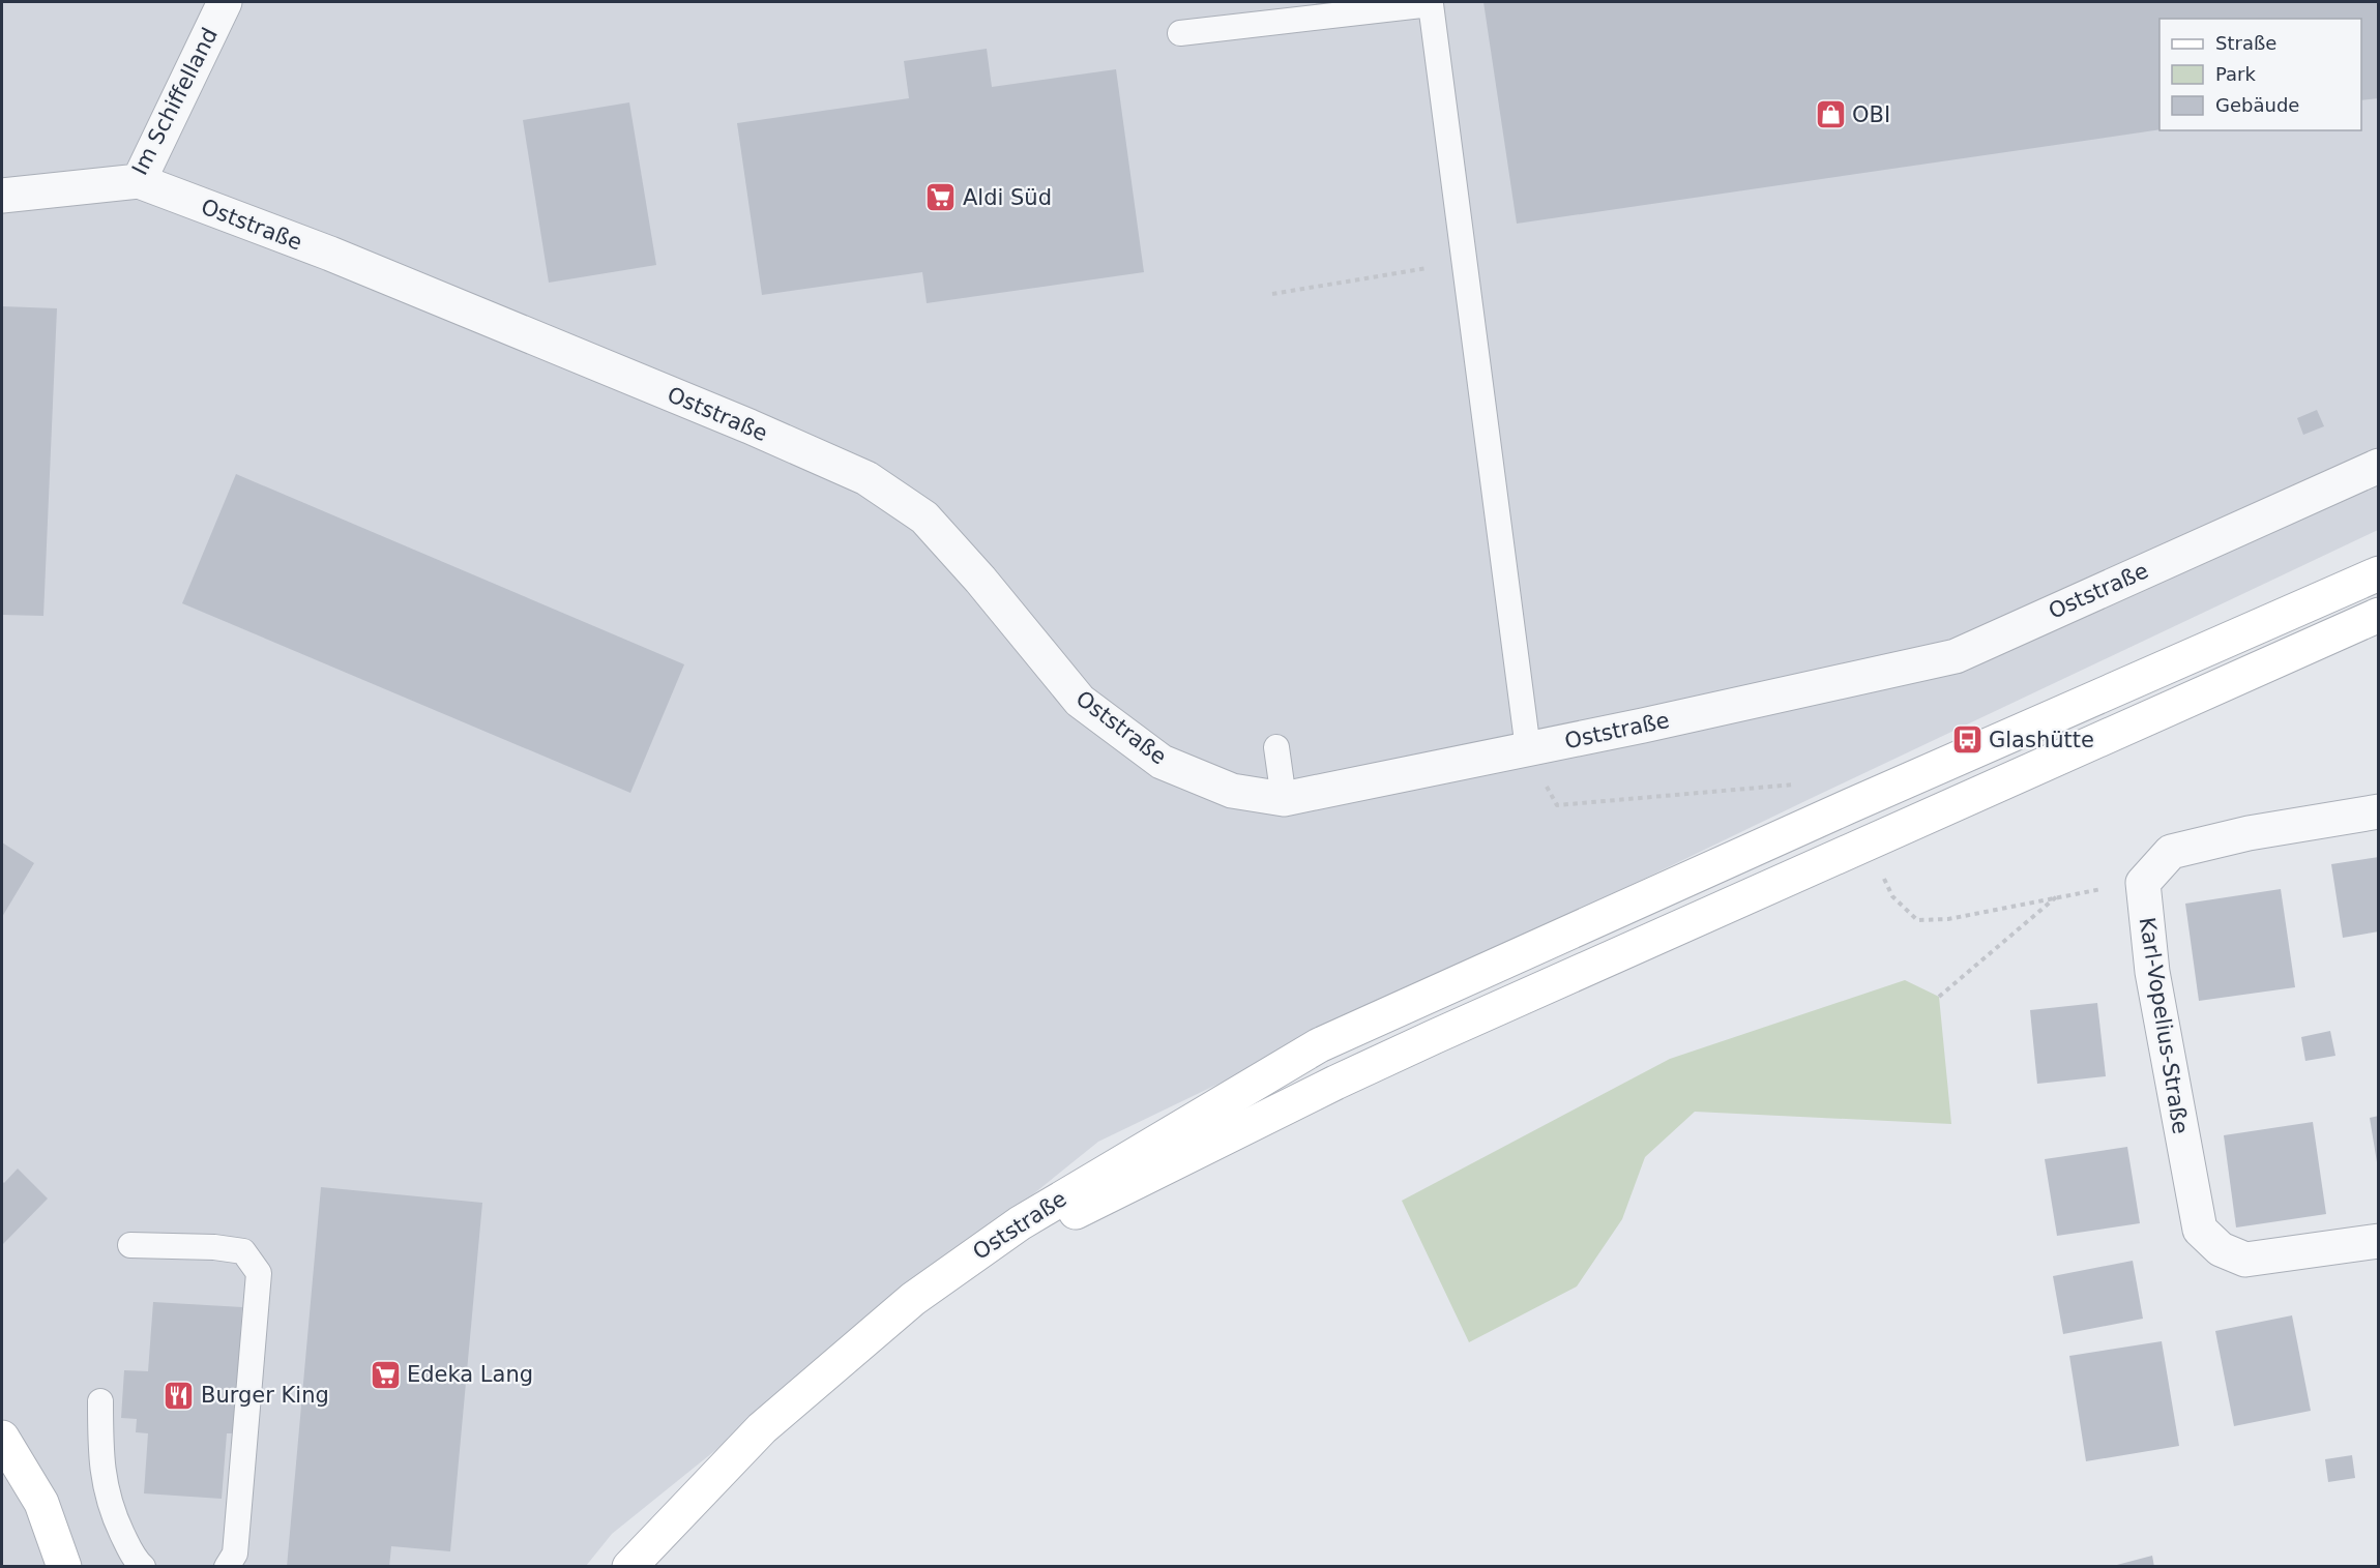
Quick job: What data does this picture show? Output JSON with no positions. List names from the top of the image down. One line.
{"streets":{"main road":["Oststraße"],"street":["Im Schiffelland","Karl-Vopelius-Straße"]},"crossings":[["Im Schiffelland","Oststraße"]],"places":{"shop":["OBI"],"supermarket":["Aldi Süd","Edeka Lang"],"bus stop":["Glashütte"],"restaurant":["Burger King"]},"legend":["Straße","Park","Gebäude"]}
